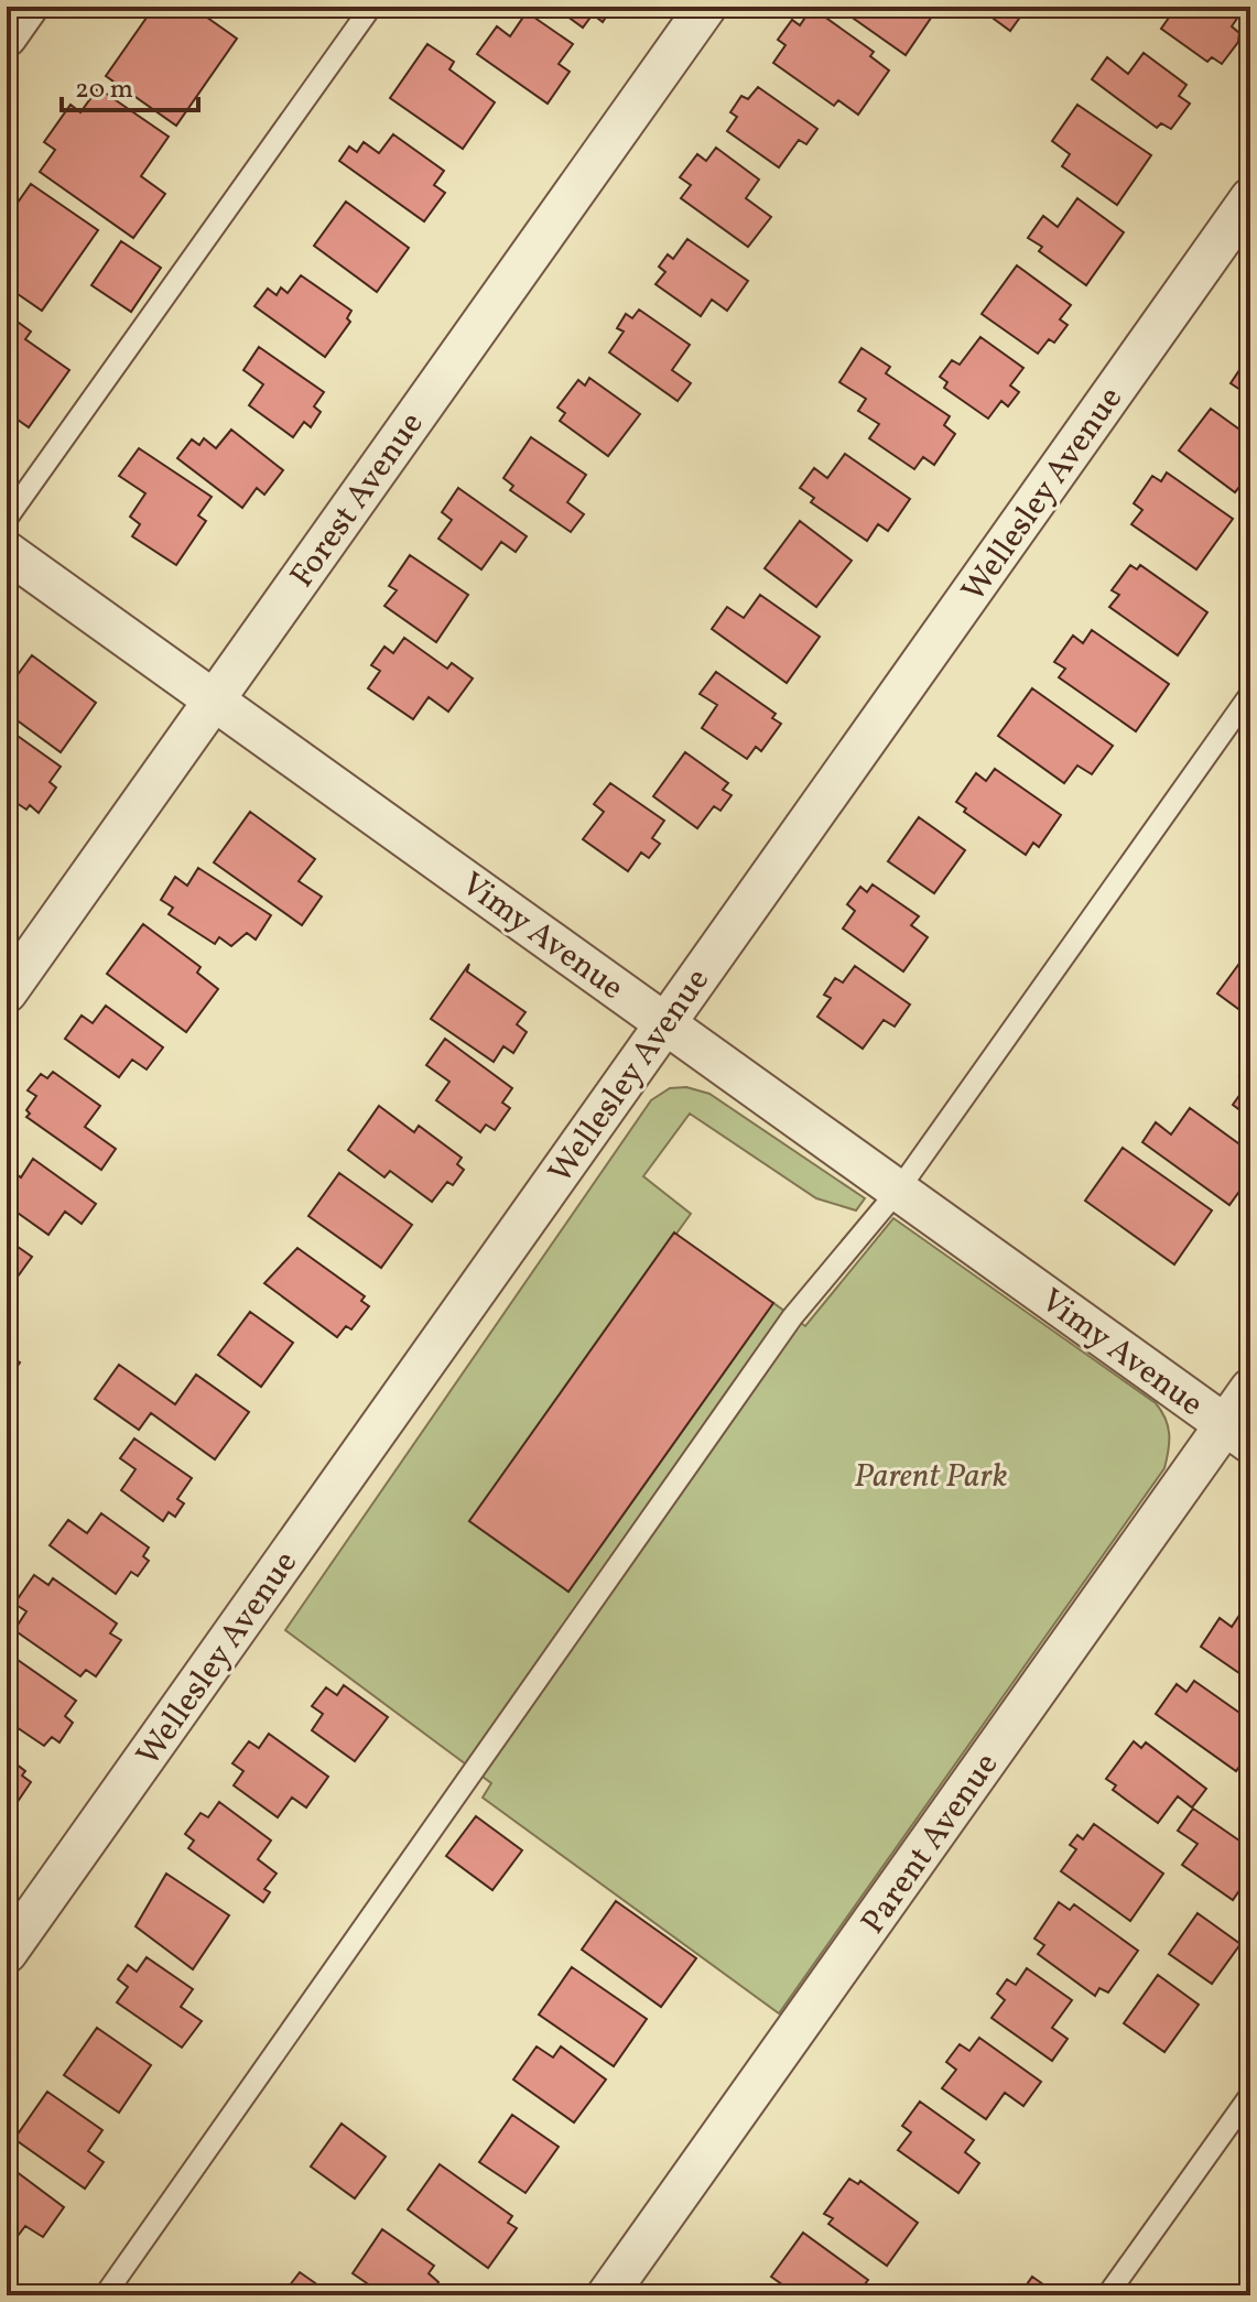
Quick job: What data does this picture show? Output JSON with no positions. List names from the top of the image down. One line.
{"streets":{"street":["Wellesley Avenue","Forest Avenue","Vimy Avenue","Parent Avenue"]},"crossings":[["Wellesley Avenue","Vimy Avenue"],["Forest Avenue","Vimy Avenue"],["Vimy Avenue","Parent Avenue"]],"parks":["Parent Park"],"scale_bar":"20 m"}
